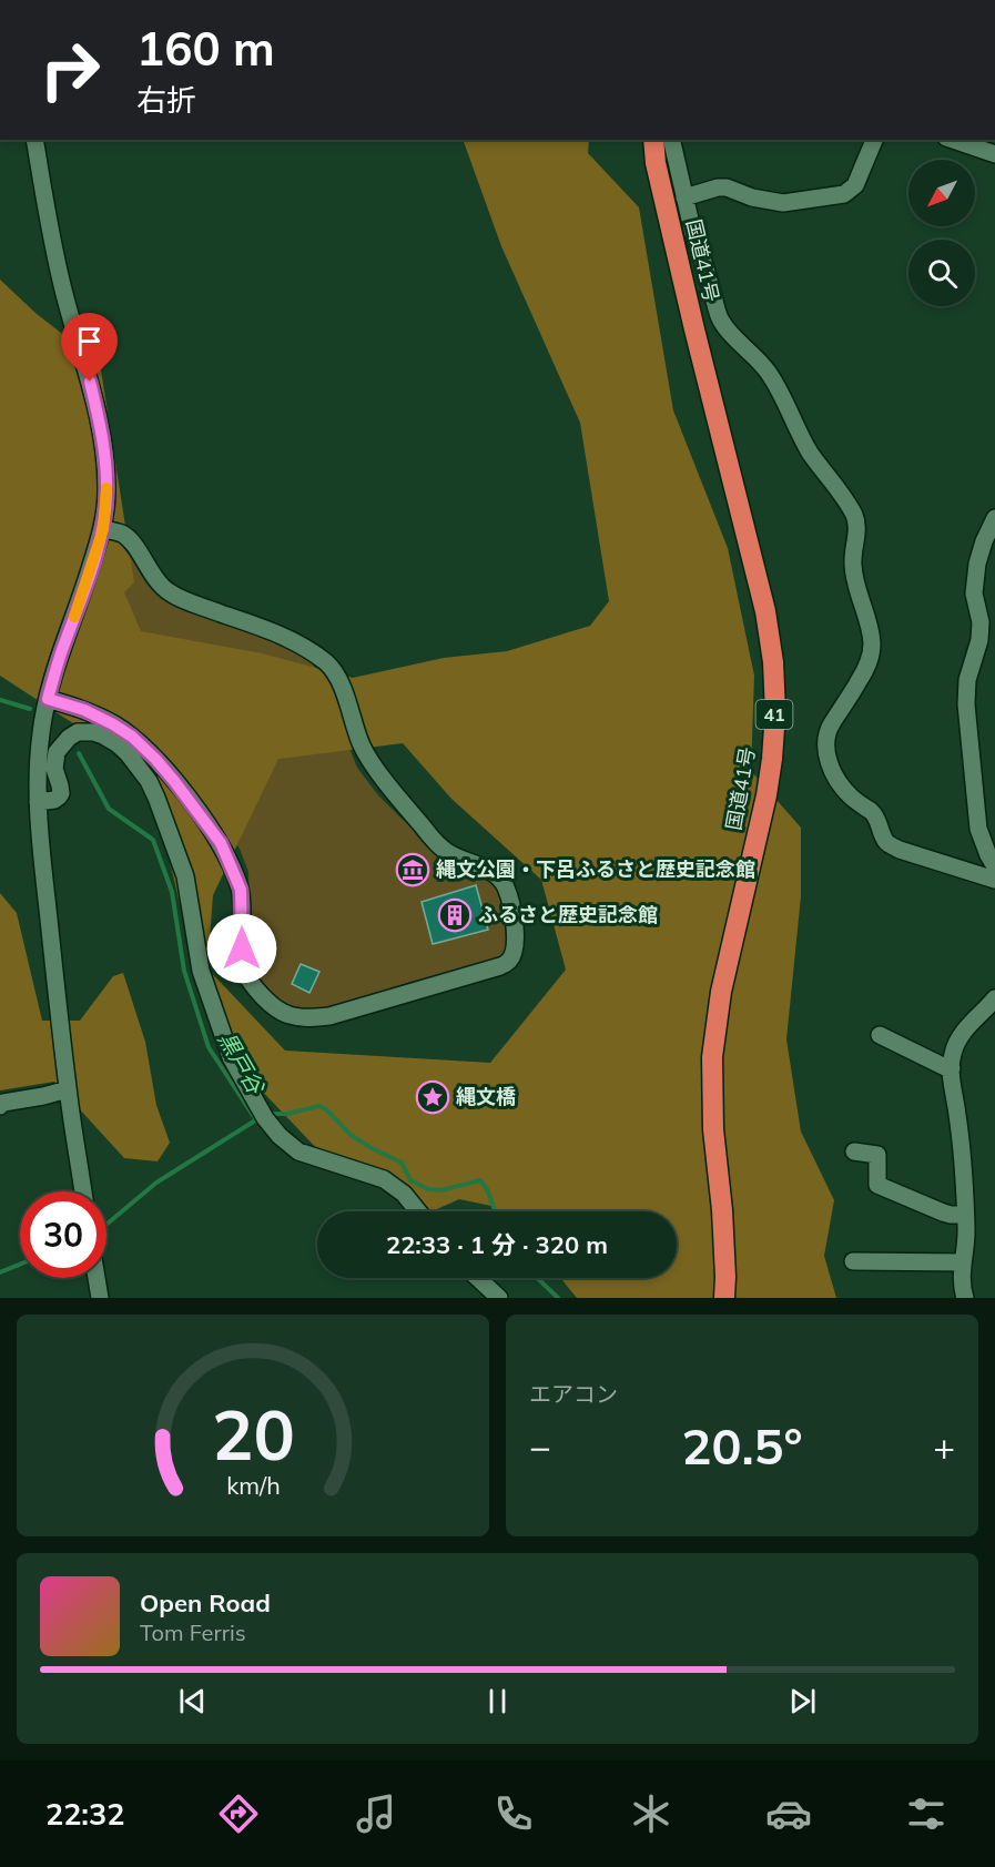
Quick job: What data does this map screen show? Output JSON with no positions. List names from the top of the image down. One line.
{"streets":{"highway":["国道41号","41"]},"water":["黒戸谷"],"places":{"museum":["縄文公園・下呂ふるさと歴史記念館"],"building":["ふるさと歴史記念館"],"place":["縄文橋"]},"north":"bottom left","page":{"turn":["160 m","右折"],"limit":"30","trip":"22:33 · 1 分 · 320 m","tile":"エアコン","heat":["−","20.5°","+"],"song":["Open Road","Tom Ferris"],"tabs":"22:32","gauge":["20","km/h"]}}
